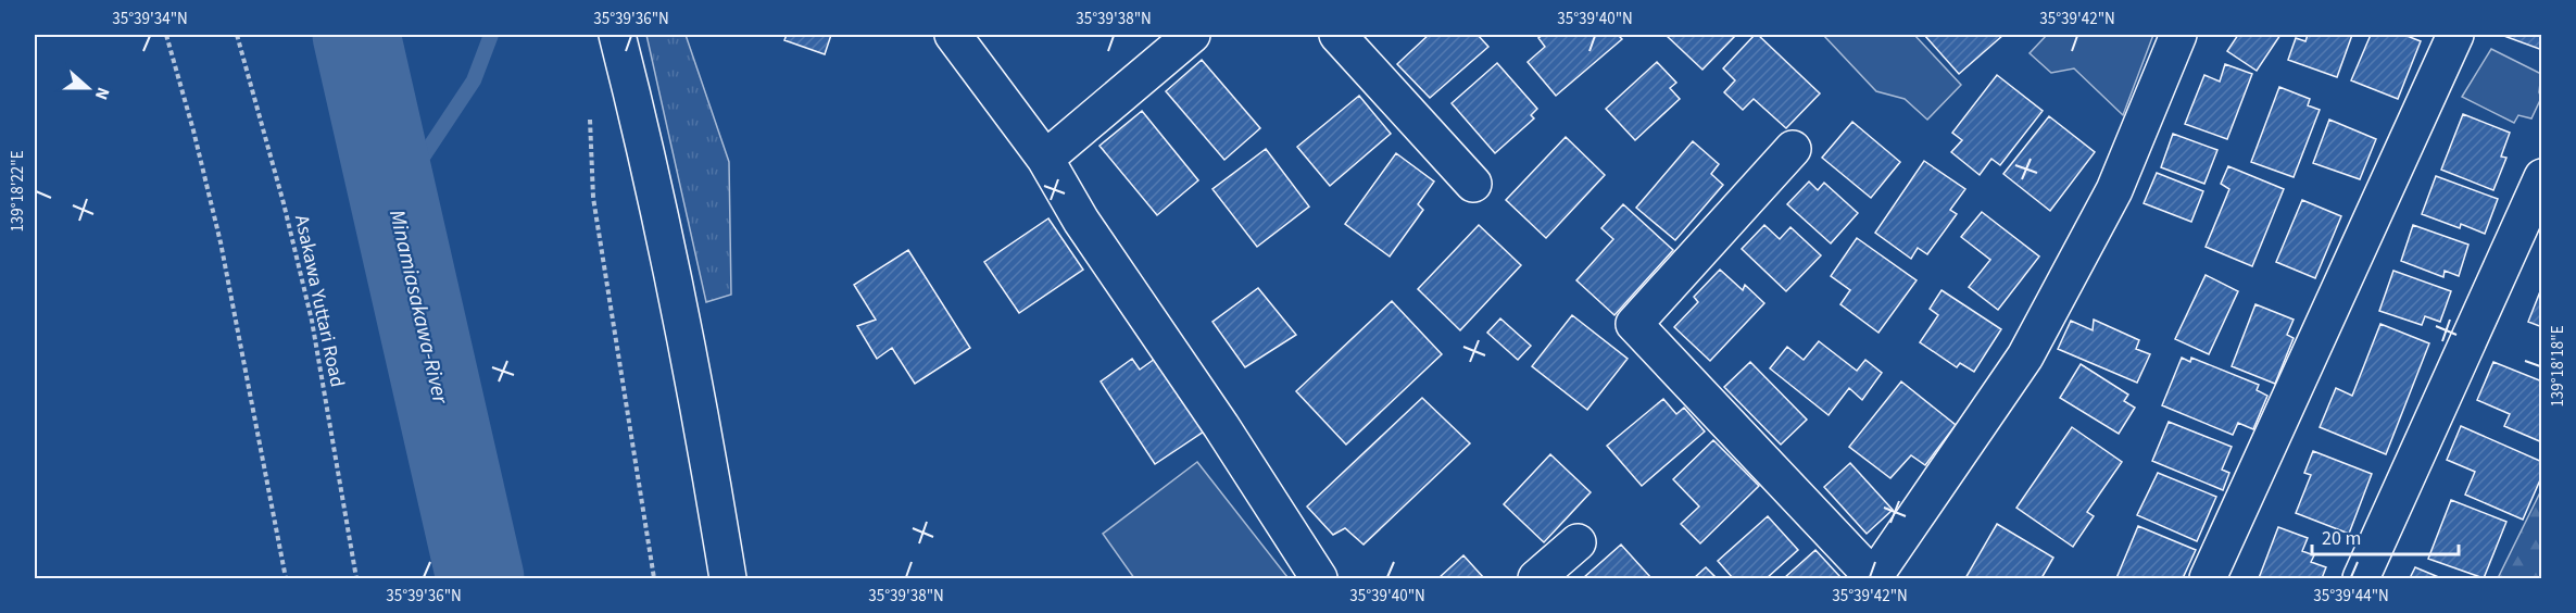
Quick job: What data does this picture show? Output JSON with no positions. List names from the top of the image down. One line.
{"streets":{"path":["Asakawa Yuttari Road"]},"water":["Minamiasakawa-River"],"scale_bar":"20 m","north":"right","coordinates":["35°39'34\"N","35°39'36\"N","35°39'38\"N","35°39'40\"N","35°39'42\"N","139°18'22\"E","139°18'18\"E","35°39'44\"N"]}
